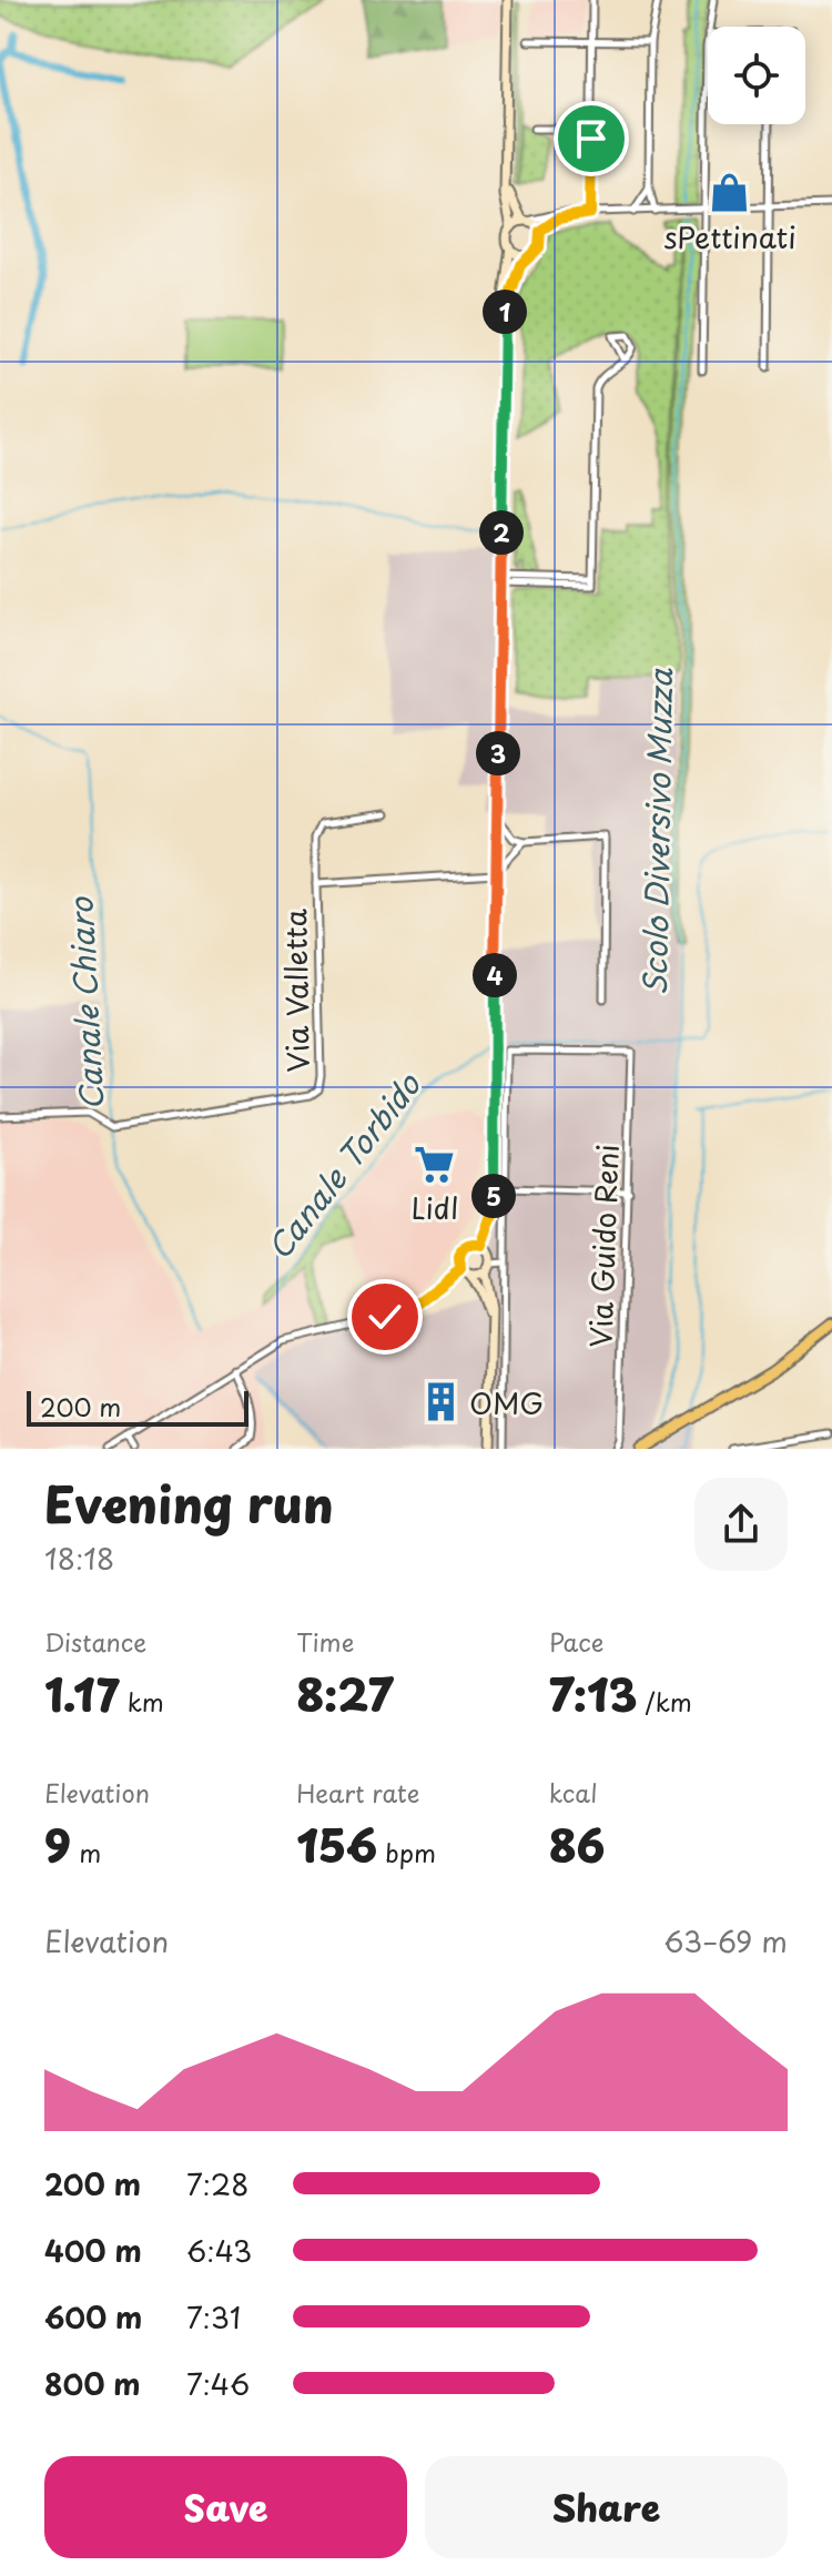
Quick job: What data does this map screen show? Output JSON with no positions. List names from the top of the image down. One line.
{"streets":{"street":["Via Valletta","Via Guido Reni"]},"water":["Scolo Diversivo Muzza","Canale Chiaro","Canale Torbido"],"places":{"shop":["sPettinati"],"supermarket":["Lidl"],"building":["OMG"]},"scale_bar":"200 m","page":{"pins":["1","2","3","4","5"],"scale":"200 m","heading":["Evening run","18:18"],"stats":[["Distance","1.17 km"],["Time","8:27"],["Pace","7:13 /km"],["Elevation","9 m"],["Heart rate","156 bpm"],["kcal","86"]],"chart":["Elevation","63–69 m"],"list":[{"name":"200 m","note":"7:28"},{"name":"400 m","note":"6:43"},{"name":"600 m","note":"7:31"},{"name":"800 m","note":"7:46"}],"buttons":["Save","Share"]}}
